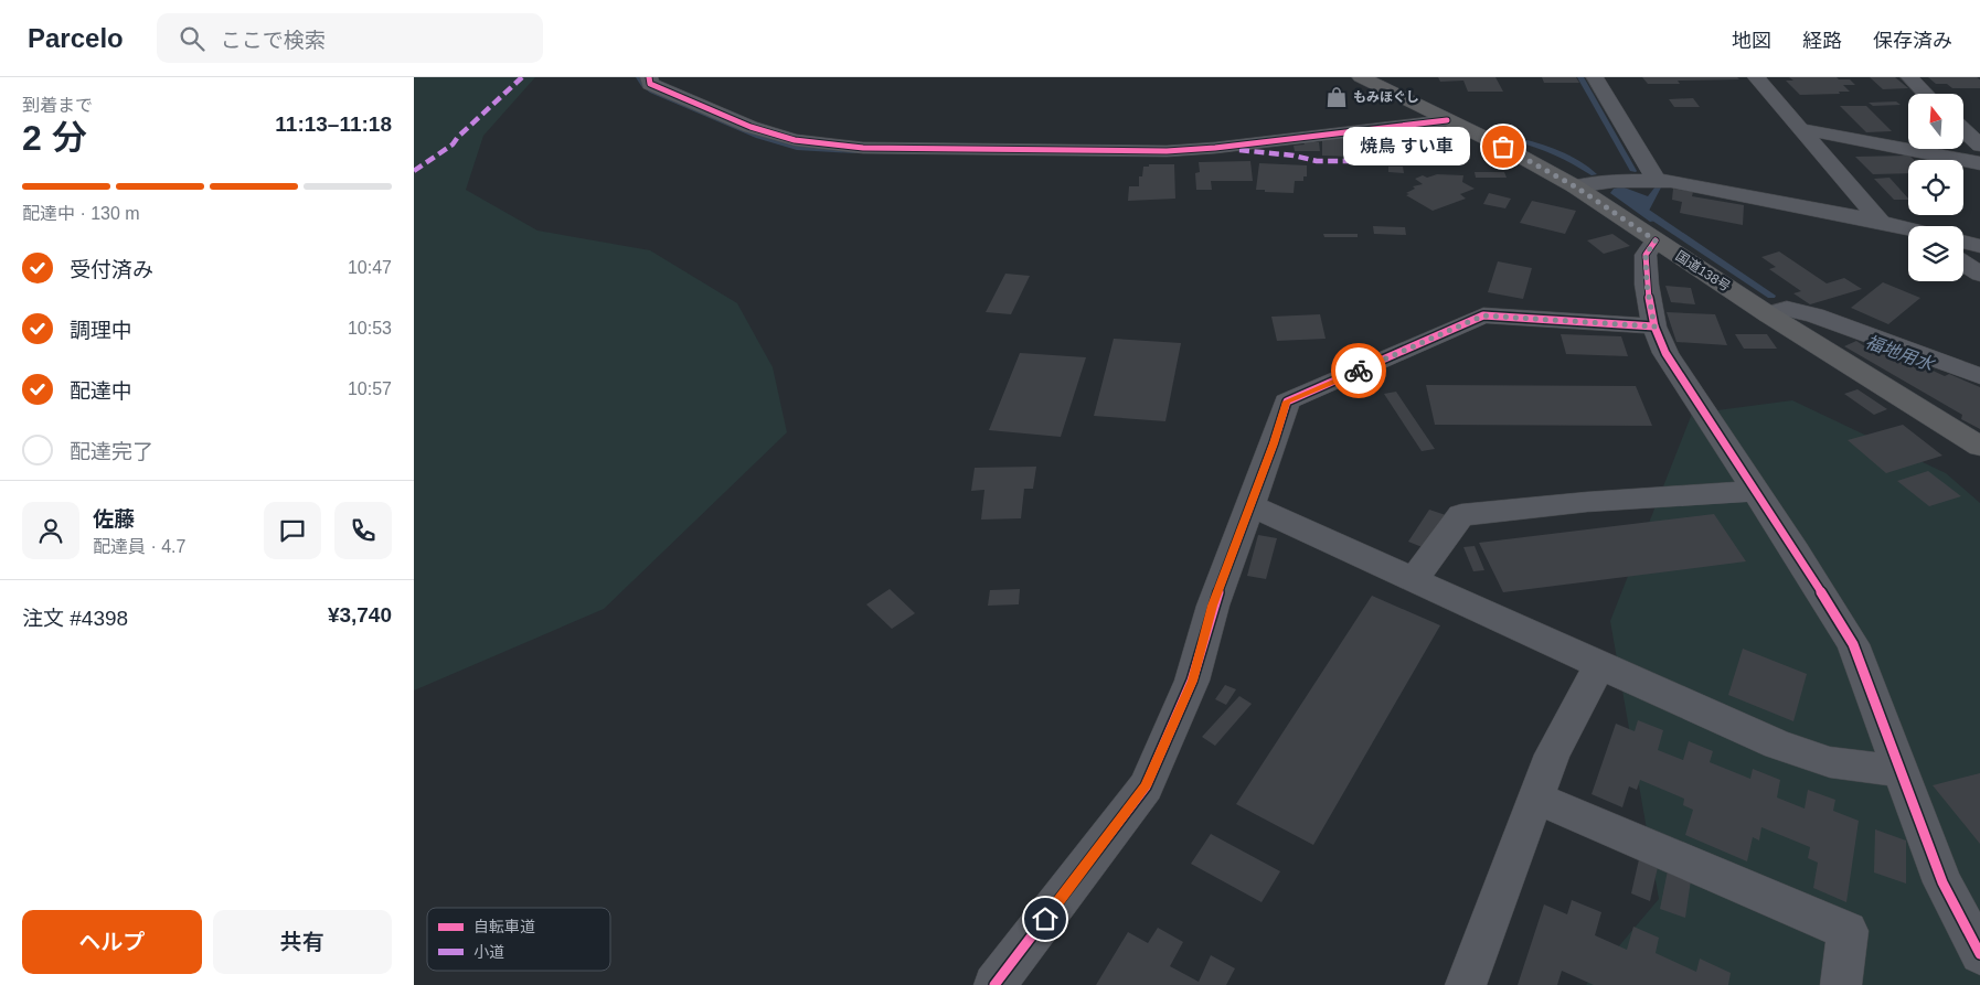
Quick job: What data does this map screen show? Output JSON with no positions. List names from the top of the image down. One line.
{"streets":{"highway":["国道138号"]},"water":["福地用水"],"places":{"shop":["もみほぐし"],"other":["焼鳥 すい車"]},"legend":["自転車道","小道"],"north":"top","page":{"header":"Parcelo","search":"ここで検索","nav":["地図","経路","保存済み"],"heading":["2 分","到着まで","11:13–11:18"],"panel":["佐藤","配達員 · 4.7","注文 #4398","¥3,740"],"bubble":"焼鳥 すい車","bar":"配達中 · 130 m","list":[["受付済み","10:47"],["調理中","10:53"],["配達中","10:57"],"配達完了"],"buttons":["ヘルプ","共有"]}}
